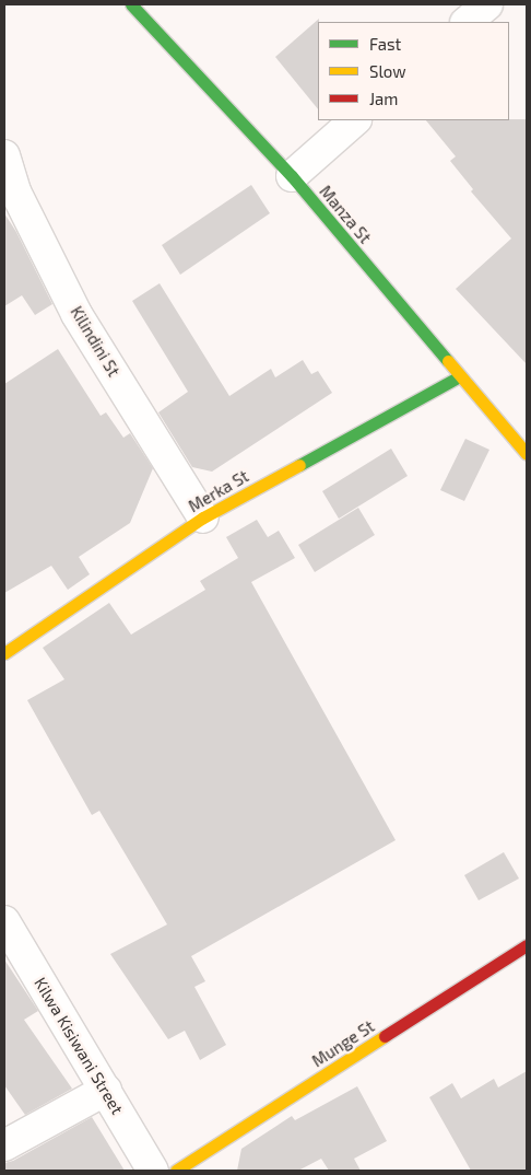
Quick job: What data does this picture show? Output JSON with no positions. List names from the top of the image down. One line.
{"streets":{"street":["Manza St","Kilindini St","Merka St","Munge St","Kilwa Kisiwani Street"]},"crossings":[["Manza St","Merka St"],["Kilindini St","Merka St"]],"legend":["Fast","Slow","Jam"]}
